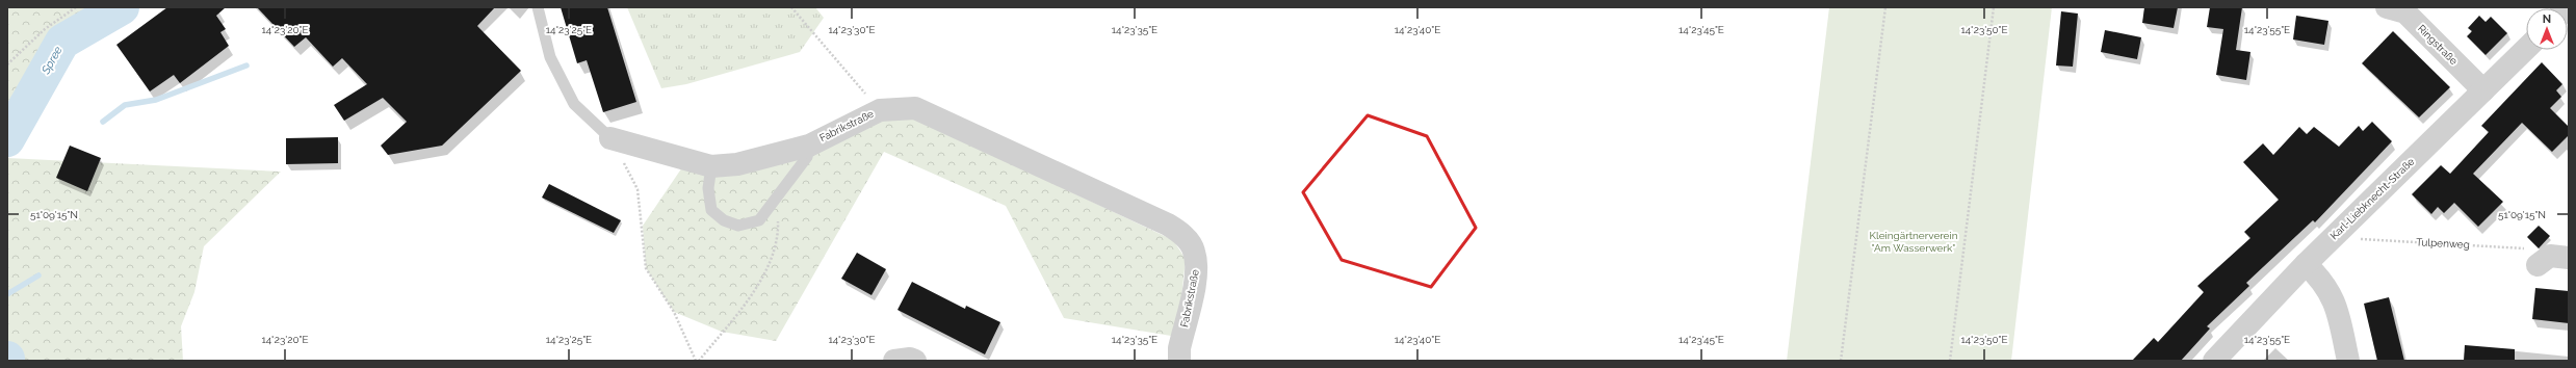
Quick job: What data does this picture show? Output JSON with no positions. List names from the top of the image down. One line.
{"streets":{"street":["Ringstraße","Fabrikstraße","Karl-Liebknecht-Straße"],"path":["Tulpenweg"]},"crossings":[["Ringstraße","Karl-Liebknecht-Straße"],["Karl-Liebknecht-Straße","Tulpenweg"]],"water":["Spree"],"parks":["Kleingärtnerverein \"Am Wasserwerk\""],"north":"top","coordinates":["14°23'20\"E","14°23'25\"E","14°23'30\"E","14°23'35\"E","14°23'40\"E","14°23'45\"E","14°23'50\"E","14°23'55\"E","51°09'15\"N"]}
